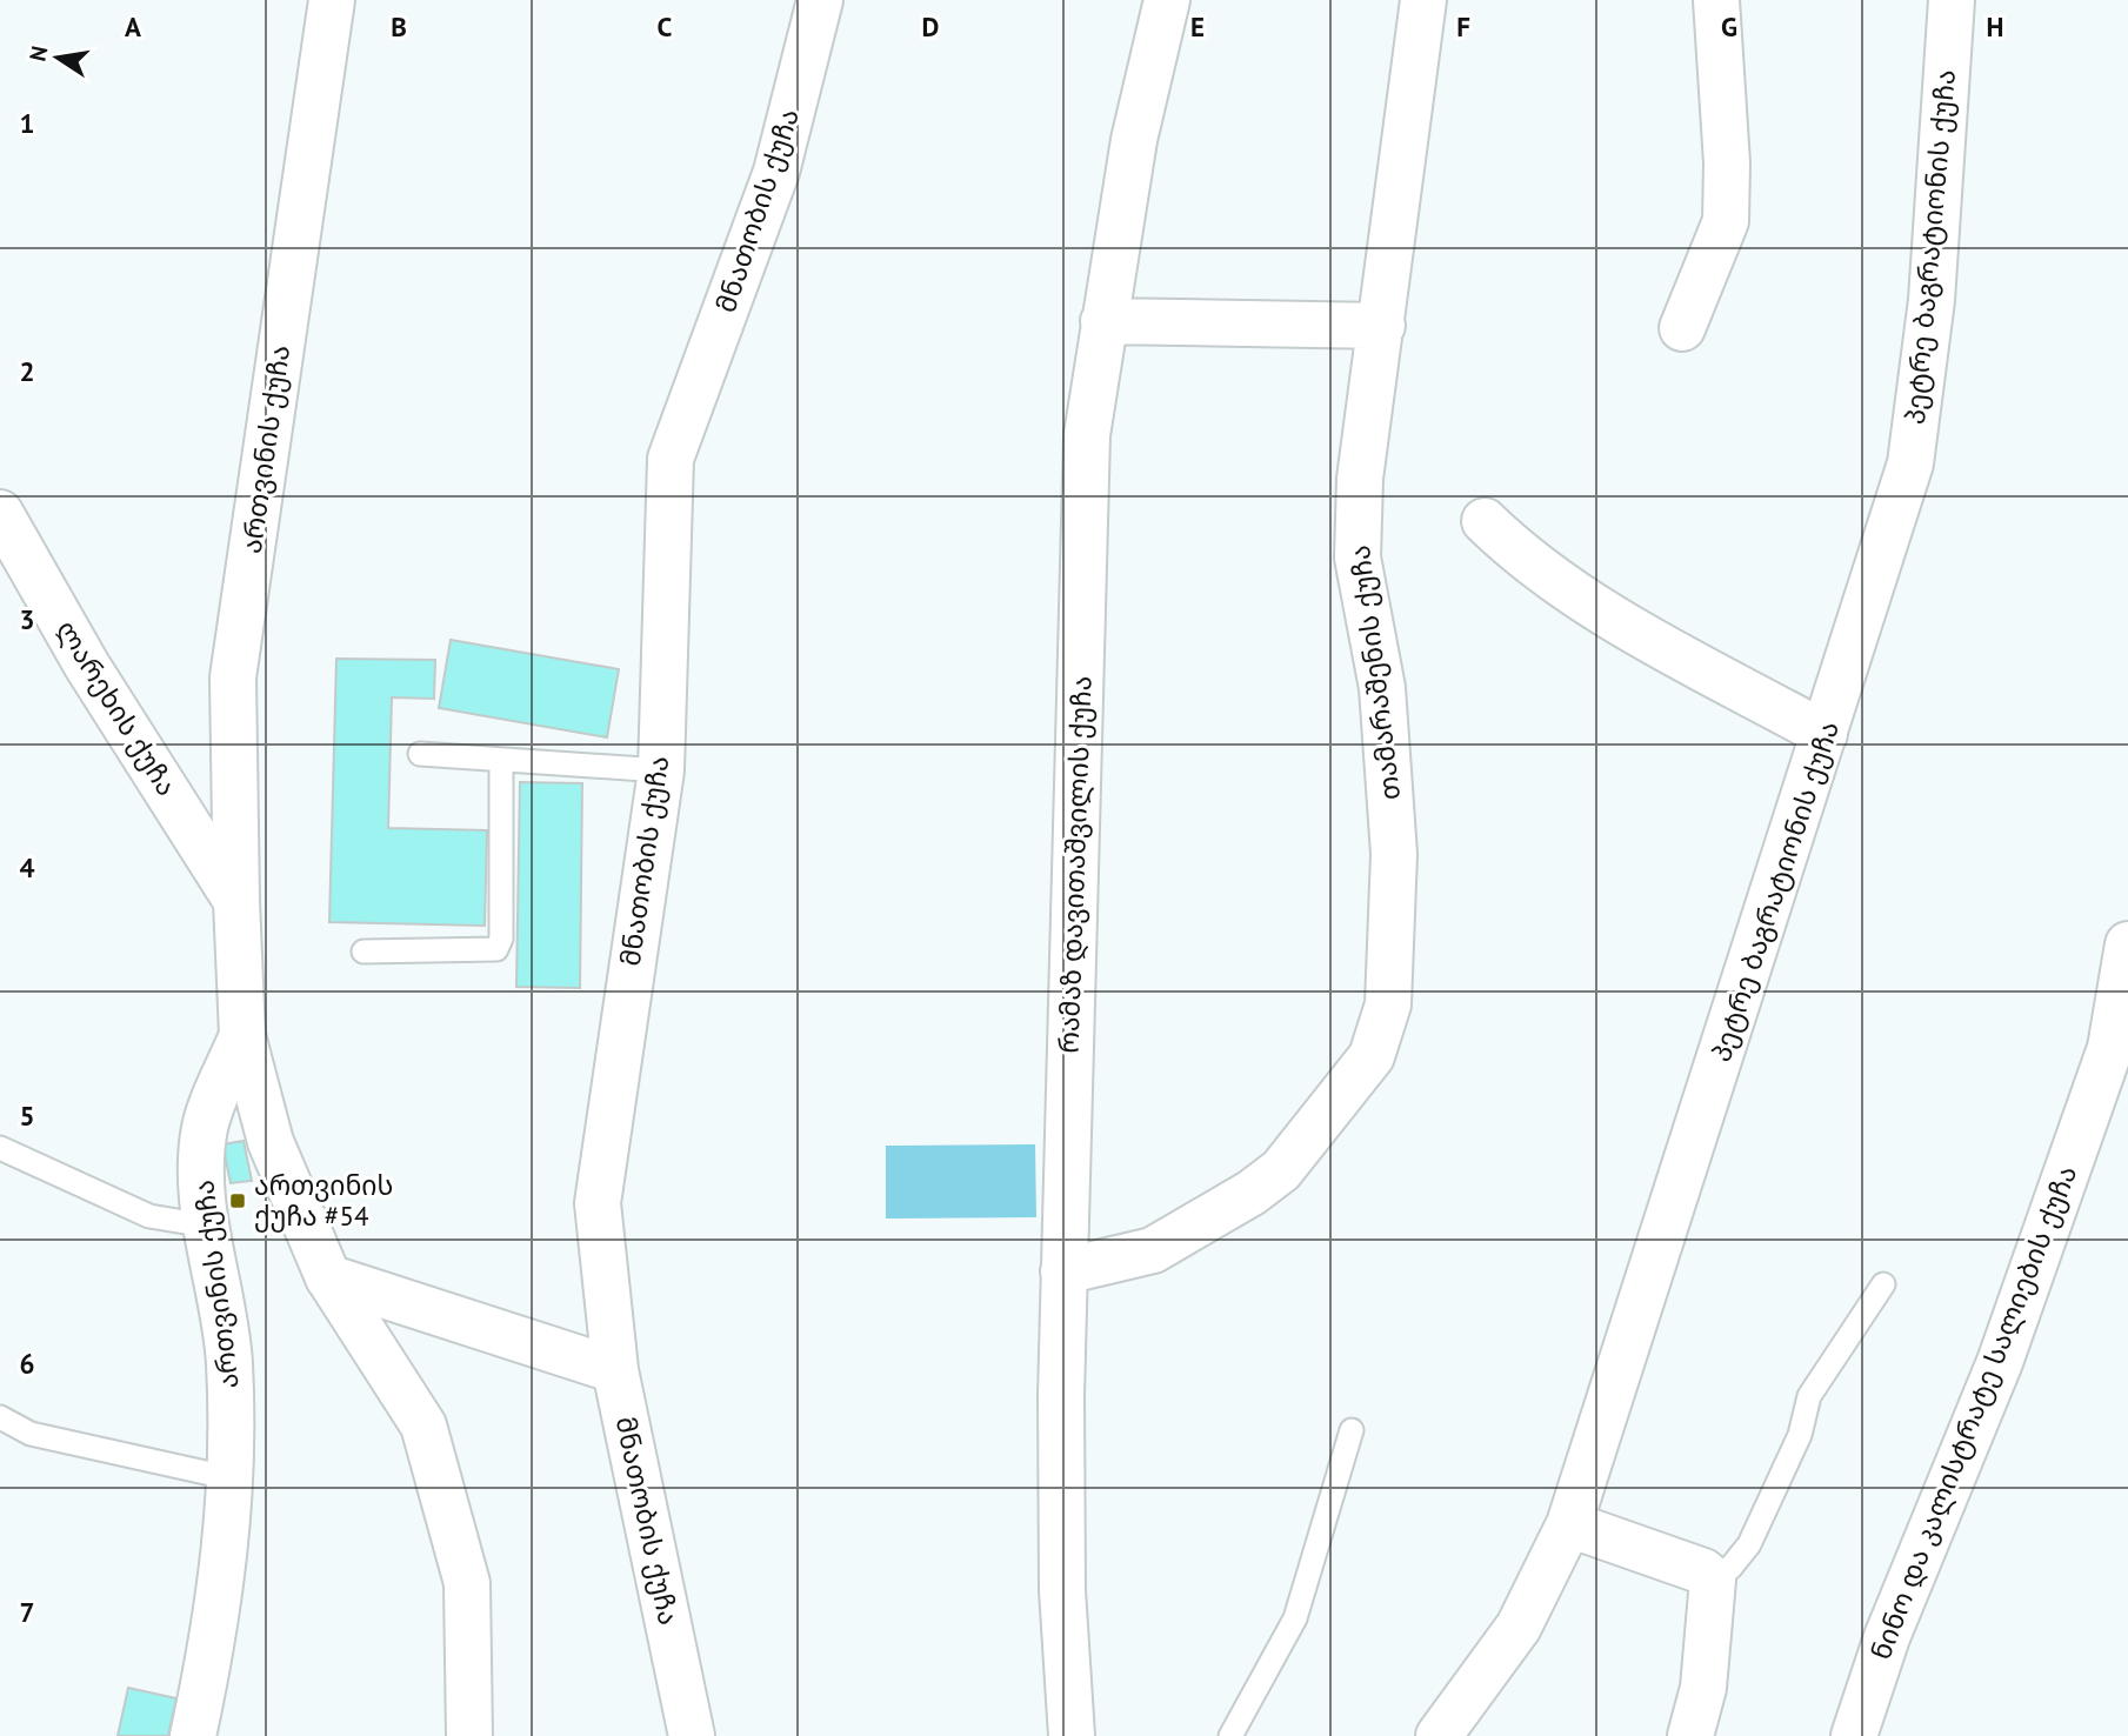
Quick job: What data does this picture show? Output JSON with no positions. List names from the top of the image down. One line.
{"streets":{"street":["მნათობის ქუჩა","პეტრე ბაგრატიონის ქუჩა","ართვინის ქუჩა","თამარაშენის ქუჩა","ლარეხის ქუჩა","რამაზ დავითაშვილის ქუჩა","ნინო და კალისტრატე სალიების ქუჩა"]},"crossings":[["ართვინის ქუჩა","ლარეხის ქუჩა"],["თამარაშენის ქუჩა","რამაზ დავითაშვილის ქუჩა"]],"places":{"transit":["ართვინის ქუჩა #54"]},"north":"left","grid":{"columns":["A","B","C","D","E","F","G","H"],"rows":["1","2","3","4","5","6","7"]}}
